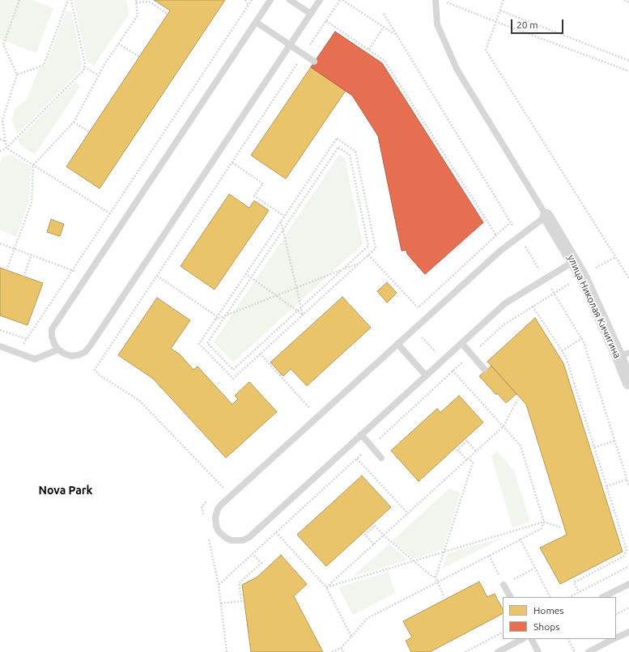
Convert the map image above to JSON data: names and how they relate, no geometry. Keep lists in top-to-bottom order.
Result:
{
  "streets": {
    "street": ["улица Николая Кичигина"]
  },
  "districts": ["Nova Park"],
  "legend": ["Homes", "Shops"],
  "scale_bar": "20 m"
}
